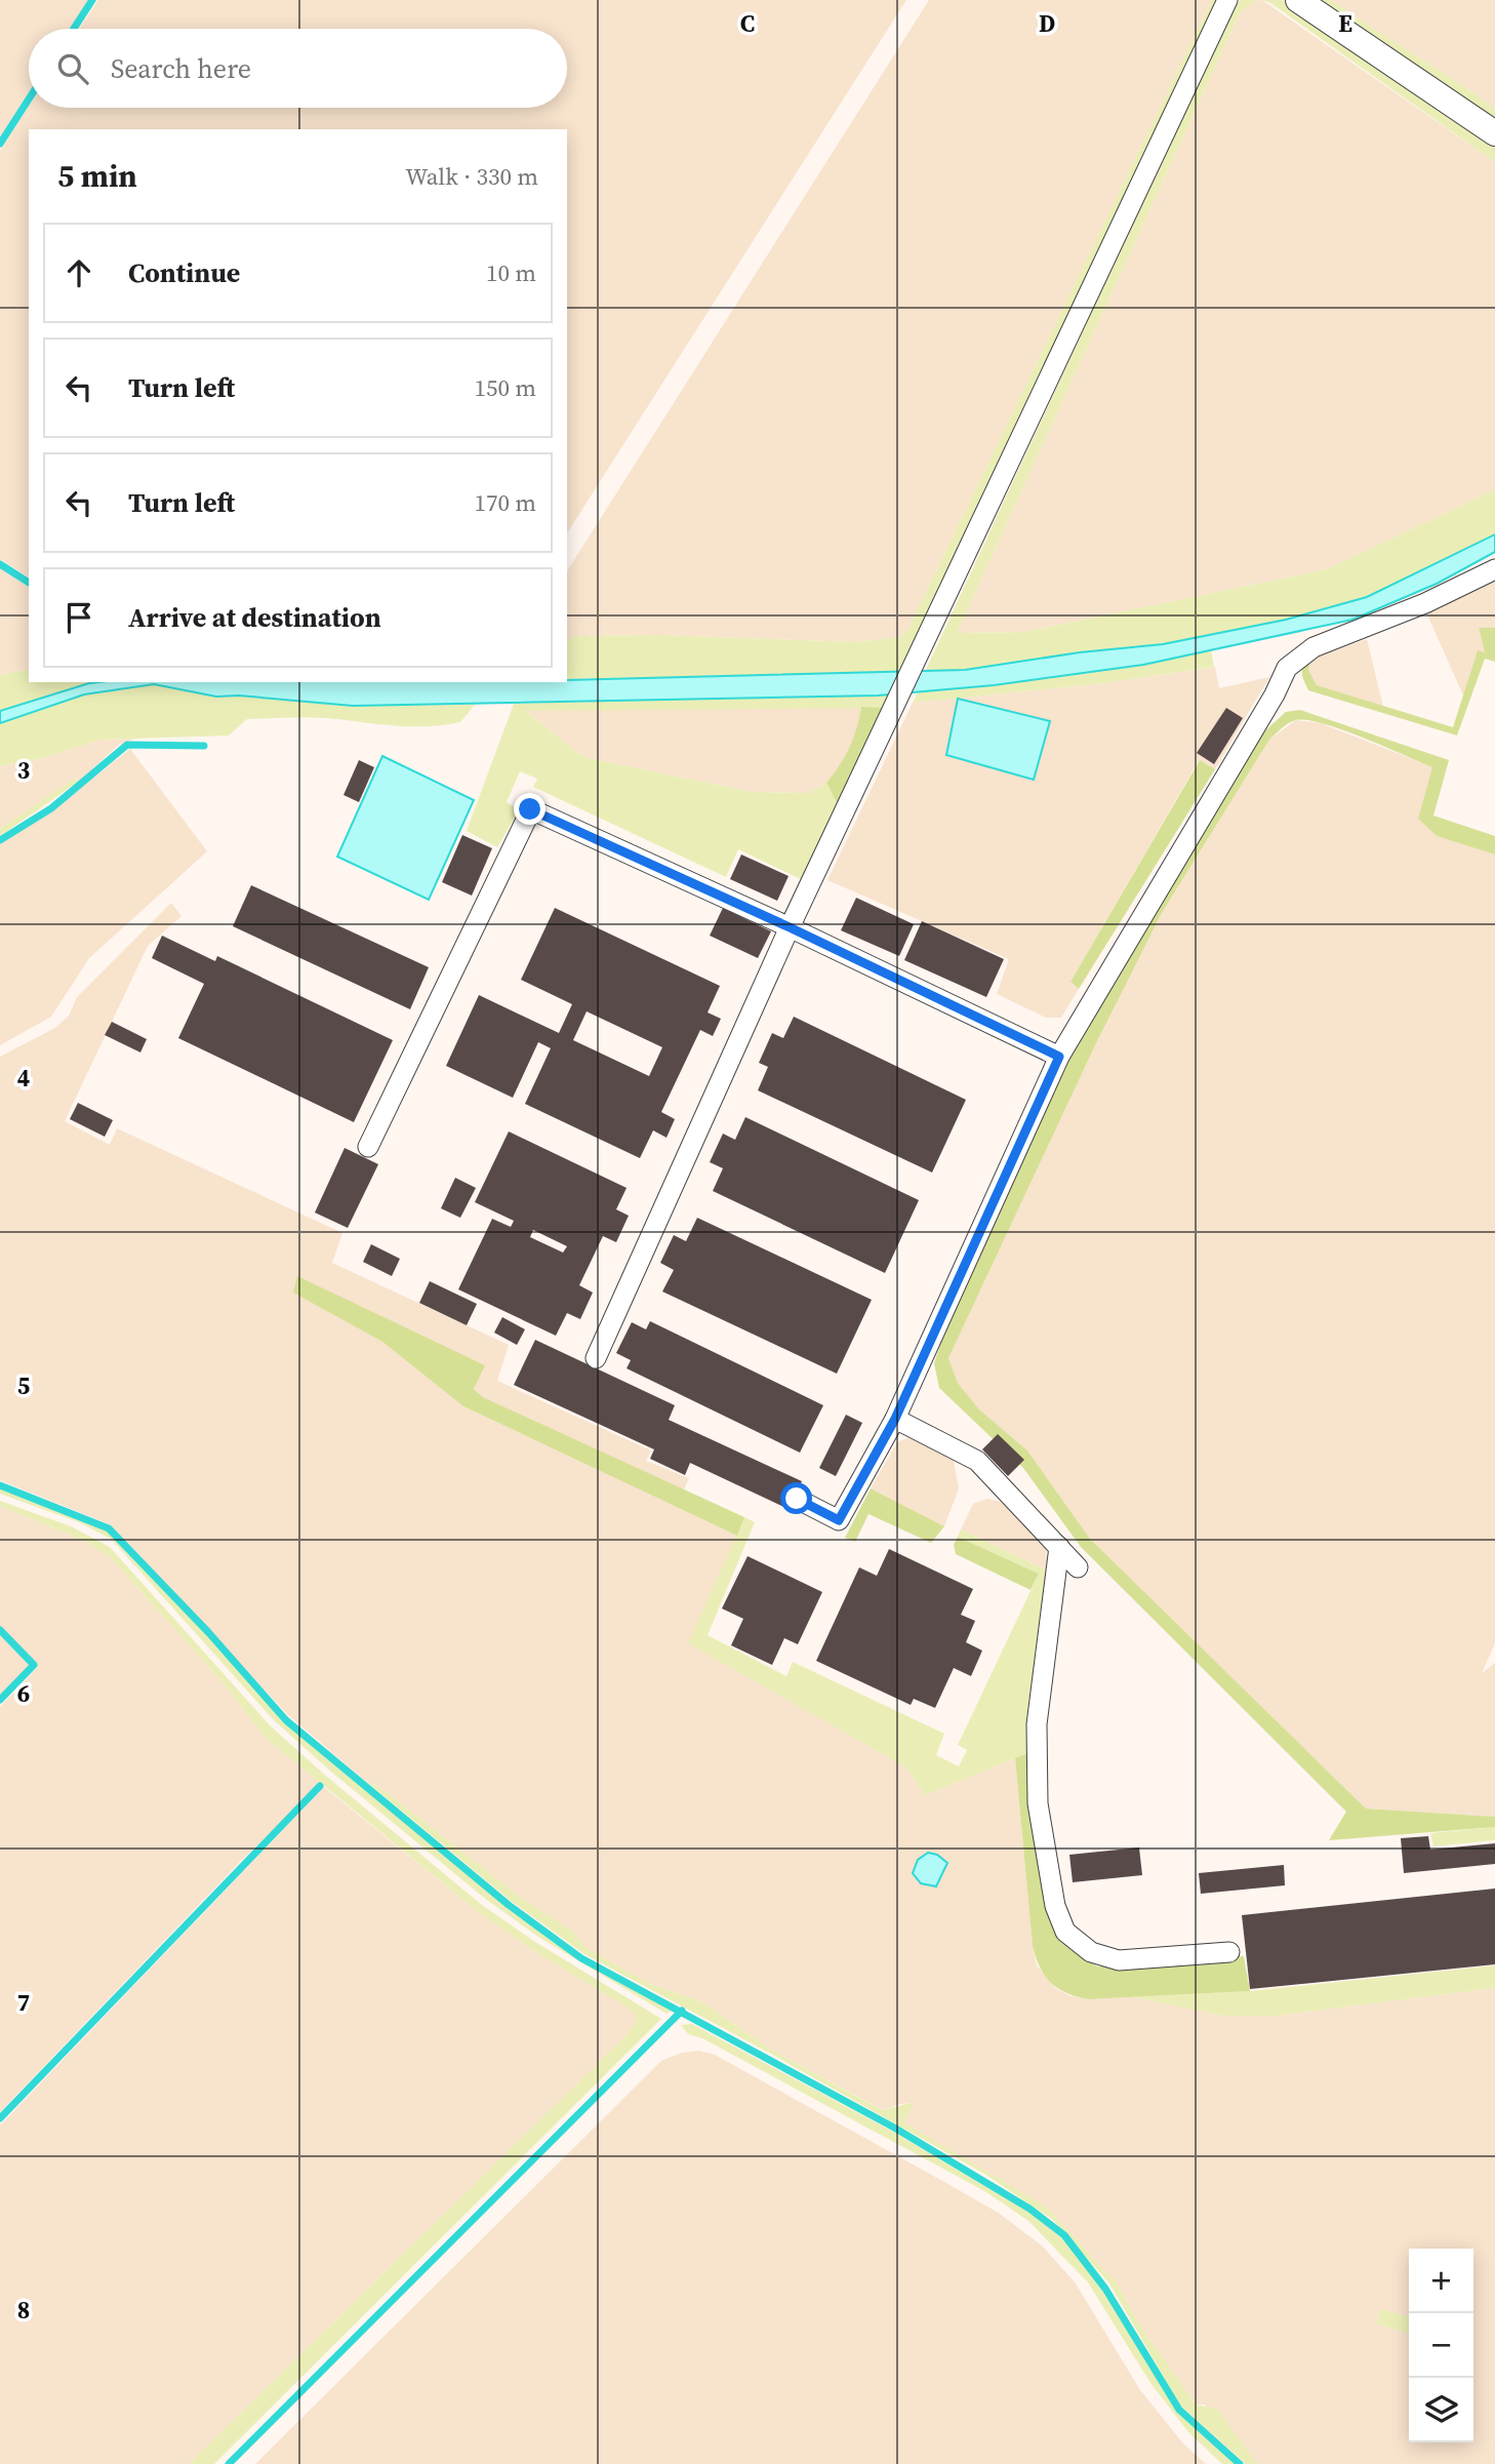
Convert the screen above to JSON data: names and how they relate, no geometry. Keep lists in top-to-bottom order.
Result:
{
  "page": {
    "search": "Search here",
    "heading": ["5 min", "Walk · 330 m"],
    "list": [
      ["Continue", "10 m"],
      ["Turn left", "150 m"],
      ["Turn left", "170 m"],
      "Arrive at destination"
    ],
    "map_buttons": ["+", "−"]
  },
  "grid": {
    "columns": ["C", "D", "E"],
    "rows": [
      "3",
      "4",
      "5",
      "6",
      "7",
      "8"
    ]
  }
}
